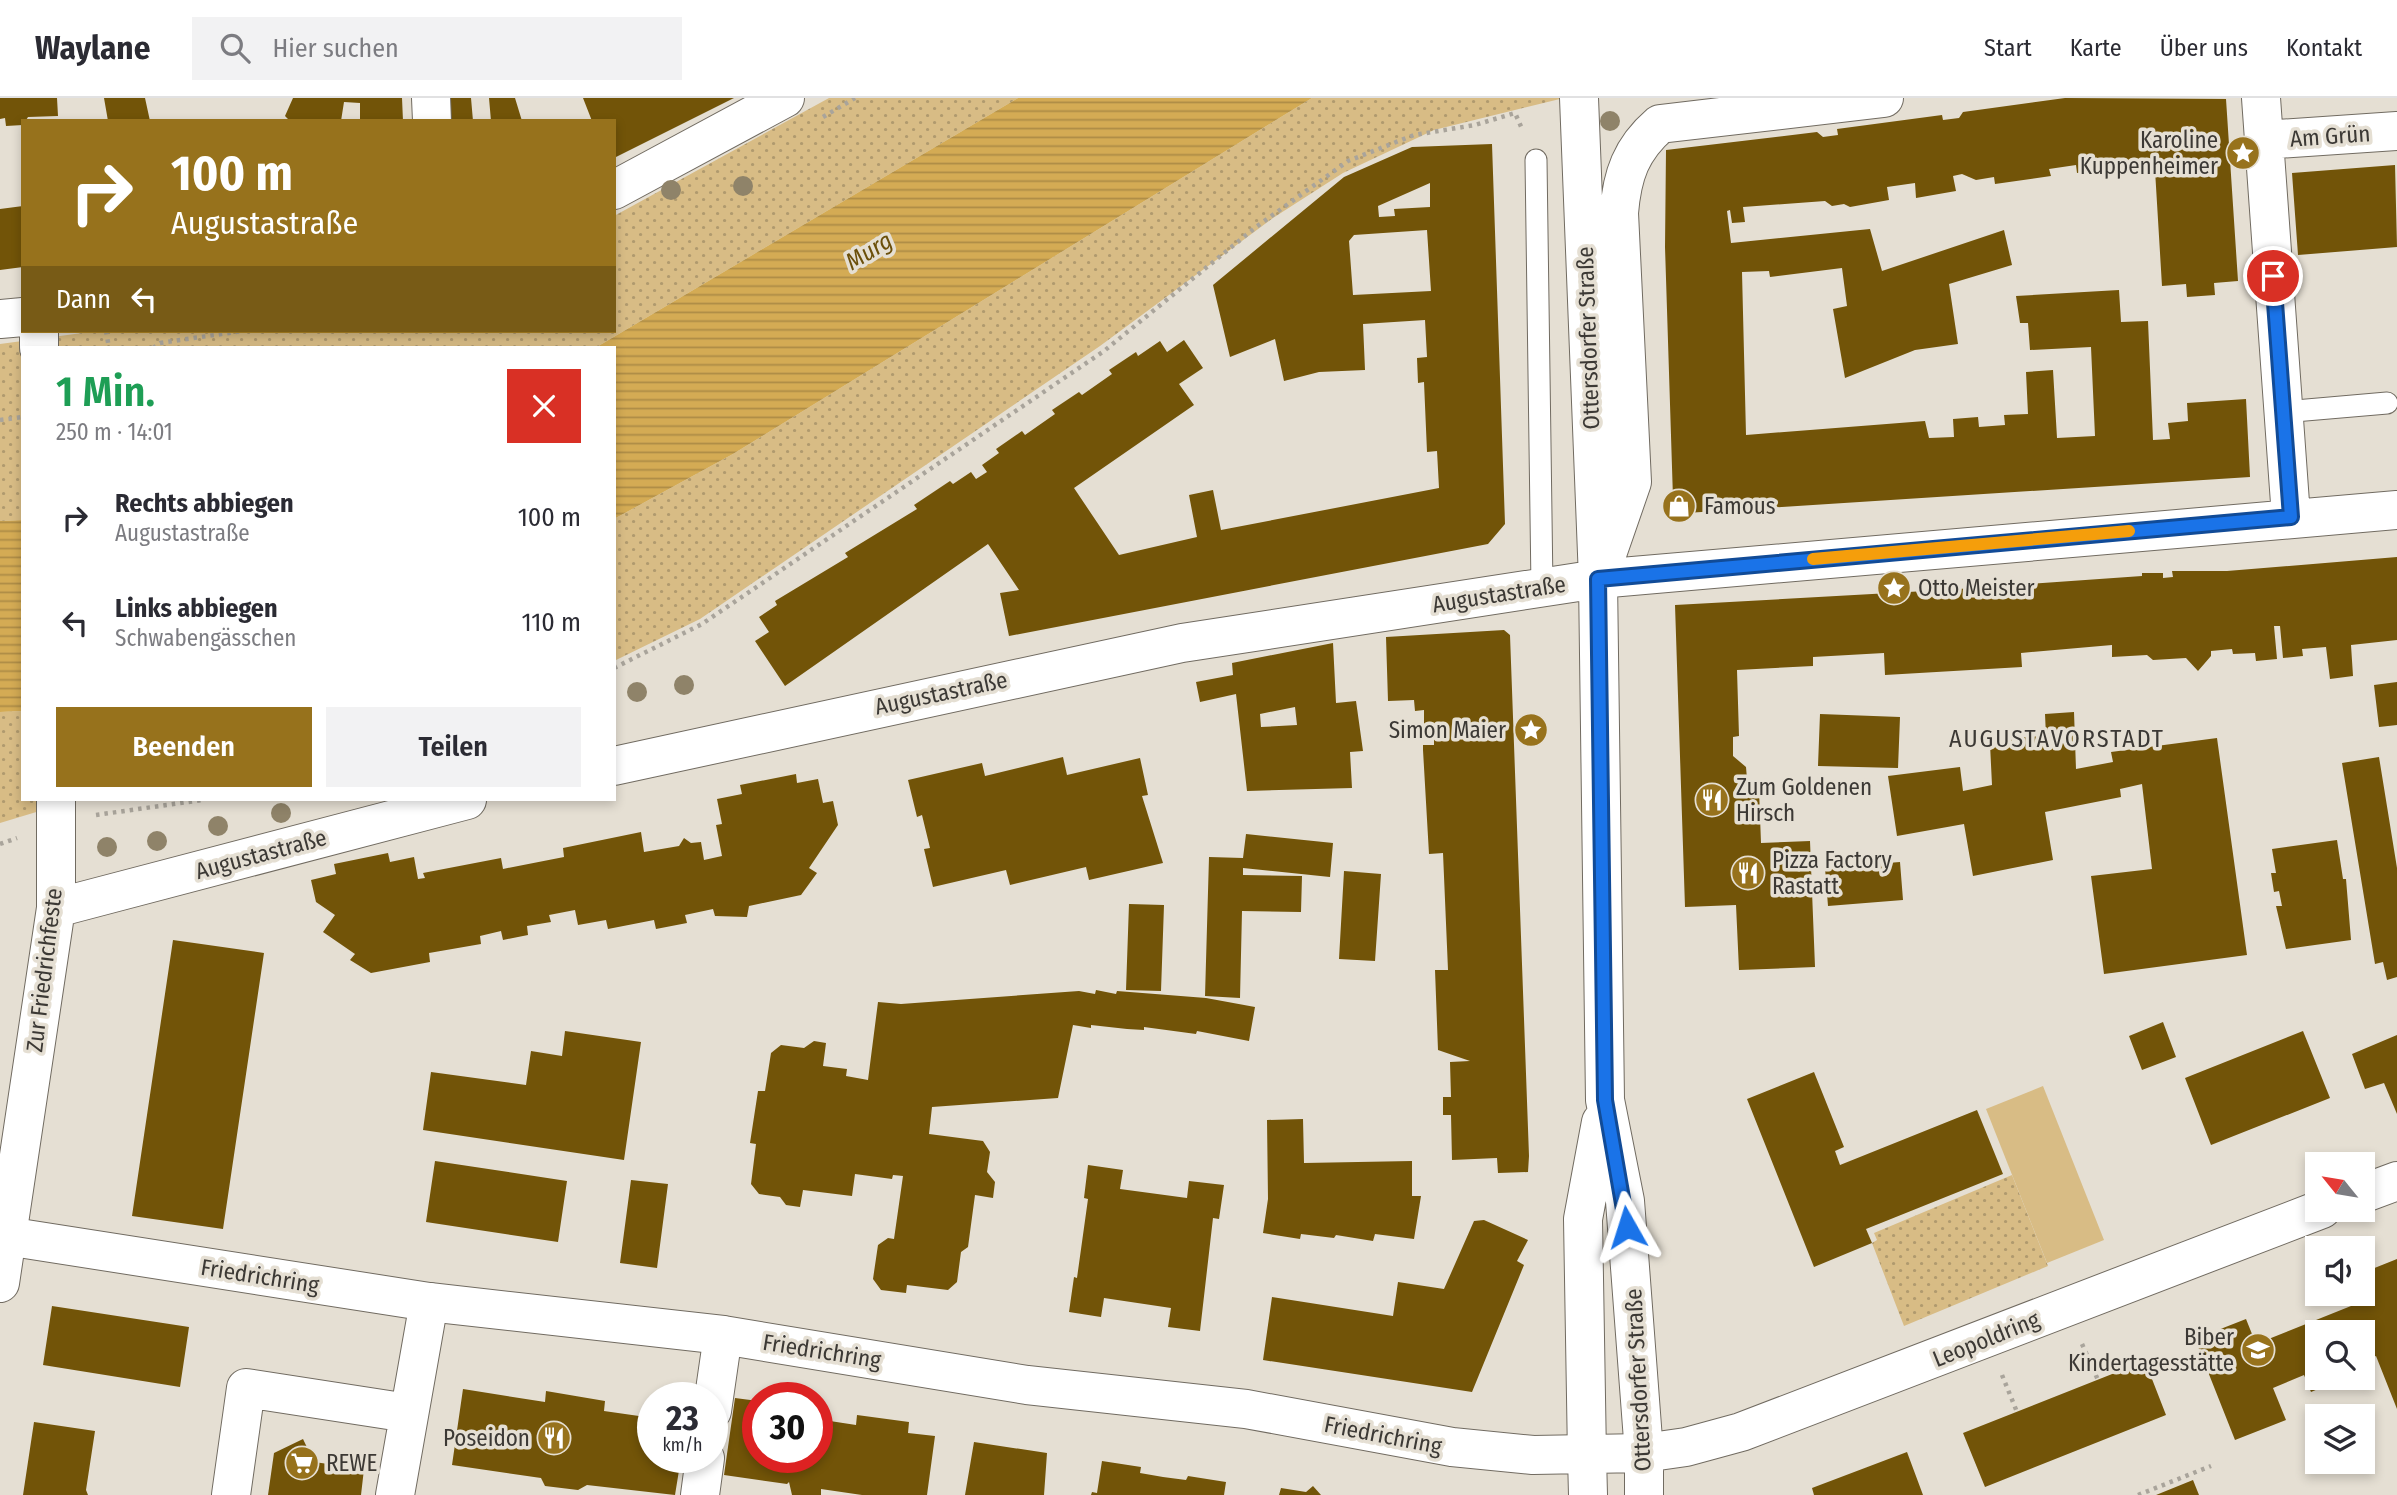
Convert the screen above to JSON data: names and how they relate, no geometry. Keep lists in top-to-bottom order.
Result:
{
  "streets": {
    "street": [
      "Am Grün",
      "Ottersdorfer Straße",
      "Augustastraße",
      "Zur Friedrichfeste",
      "Friedrichring",
      "Leopoldring"
    ]
  },
  "crossings": [
    ["Ottersdorfer Straße", "Augustastraße"],
    ["Ottersdorfer Straße", "Friedrichring"],
    ["Ottersdorfer Straße", "Leopoldring"],
    ["Augustastraße", "Zur Friedrichfeste"],
    ["Zur Friedrichfeste", "Friedrichring"],
    ["Friedrichring", "Leopoldring"]
  ],
  "districts": ["AUGUSTAVORSTADT"],
  "water": ["Murg"],
  "places": {
    "place": ["Karoline Kuppenheimer", "Otto Meister", "Simon Maier"],
    "shop": ["Famous"],
    "restaurant": ["Zum Goldenen Hirsch", "Pizza Factory Rastatt", "Poseidon"],
    "school or university": ["Biber Kindertagesstätte"],
    "supermarket": ["REWE"]
  },
  "north": "top left",
  "page": {
    "header": "Waylane",
    "search": "Hier suchen",
    "nav": [
      "Start",
      "Karte",
      "Über uns",
      "Kontakt"
    ],
    "turn": ["100 m", "Augustastraße"],
    "then": "Dann",
    "heading": ["1 Min.", "250 m · 14:01"],
    "list": [
      {
        "name": "Rechts abbiegen",
        "note": "Augustastraße",
        "value": "100 m"
      },
      {
        "name": "Links abbiegen",
        "note": "Schwabengässchen",
        "value": "110 m"
      }
    ],
    "buttons": ["Beenden", "Teilen"],
    "speed": "23 km/h",
    "limit": "30"
  }
}
